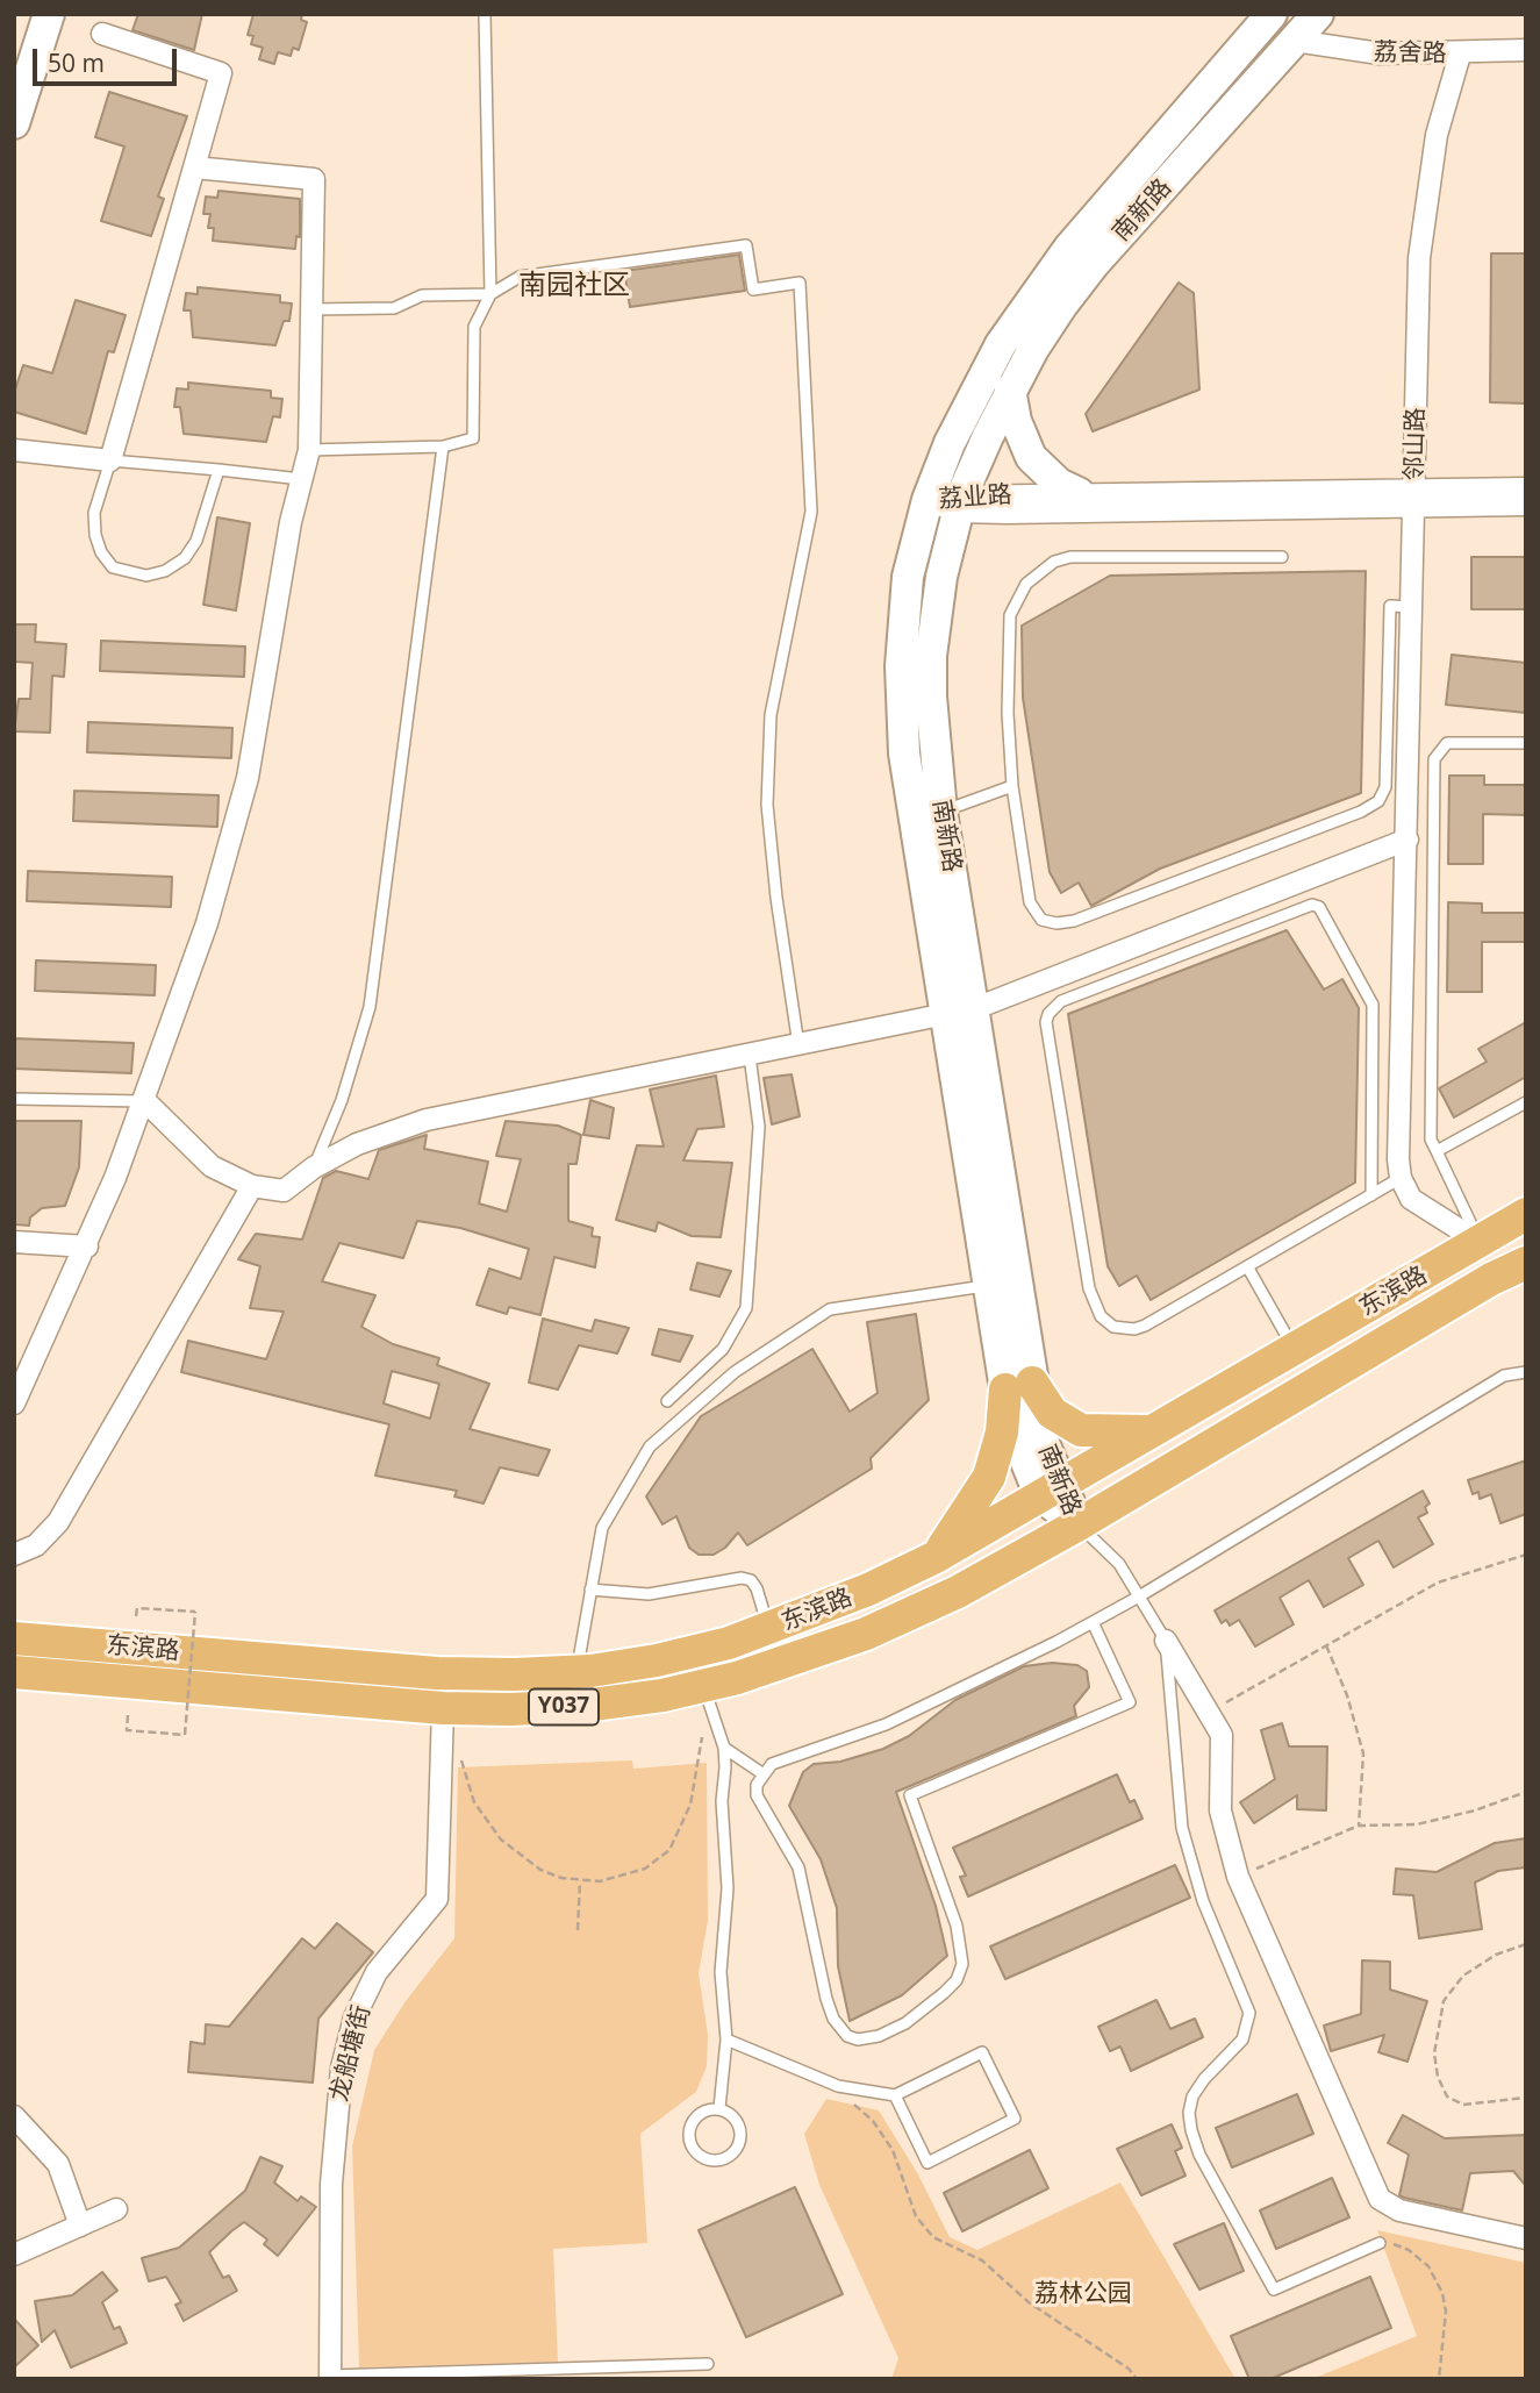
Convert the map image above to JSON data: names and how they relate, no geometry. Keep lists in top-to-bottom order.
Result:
{
  "streets": {
    "main road": ["南新路", "东滨路", "Y037"],
    "street": [
      "荔舍路",
      "邻山路",
      "荔业路",
      "龙船塘街"
    ]
  },
  "crossings": [
    ["荔舍路", "南新路"],
    ["荔舍路", "邻山路"],
    ["南新路", "荔业路"],
    ["南新路", "东滨路"],
    ["邻山路", "荔业路"],
    ["东滨路", "龙船塘街"]
  ],
  "districts": ["南园社区"],
  "parks": ["荔林公园"],
  "scale_bar": "50 m"
}
